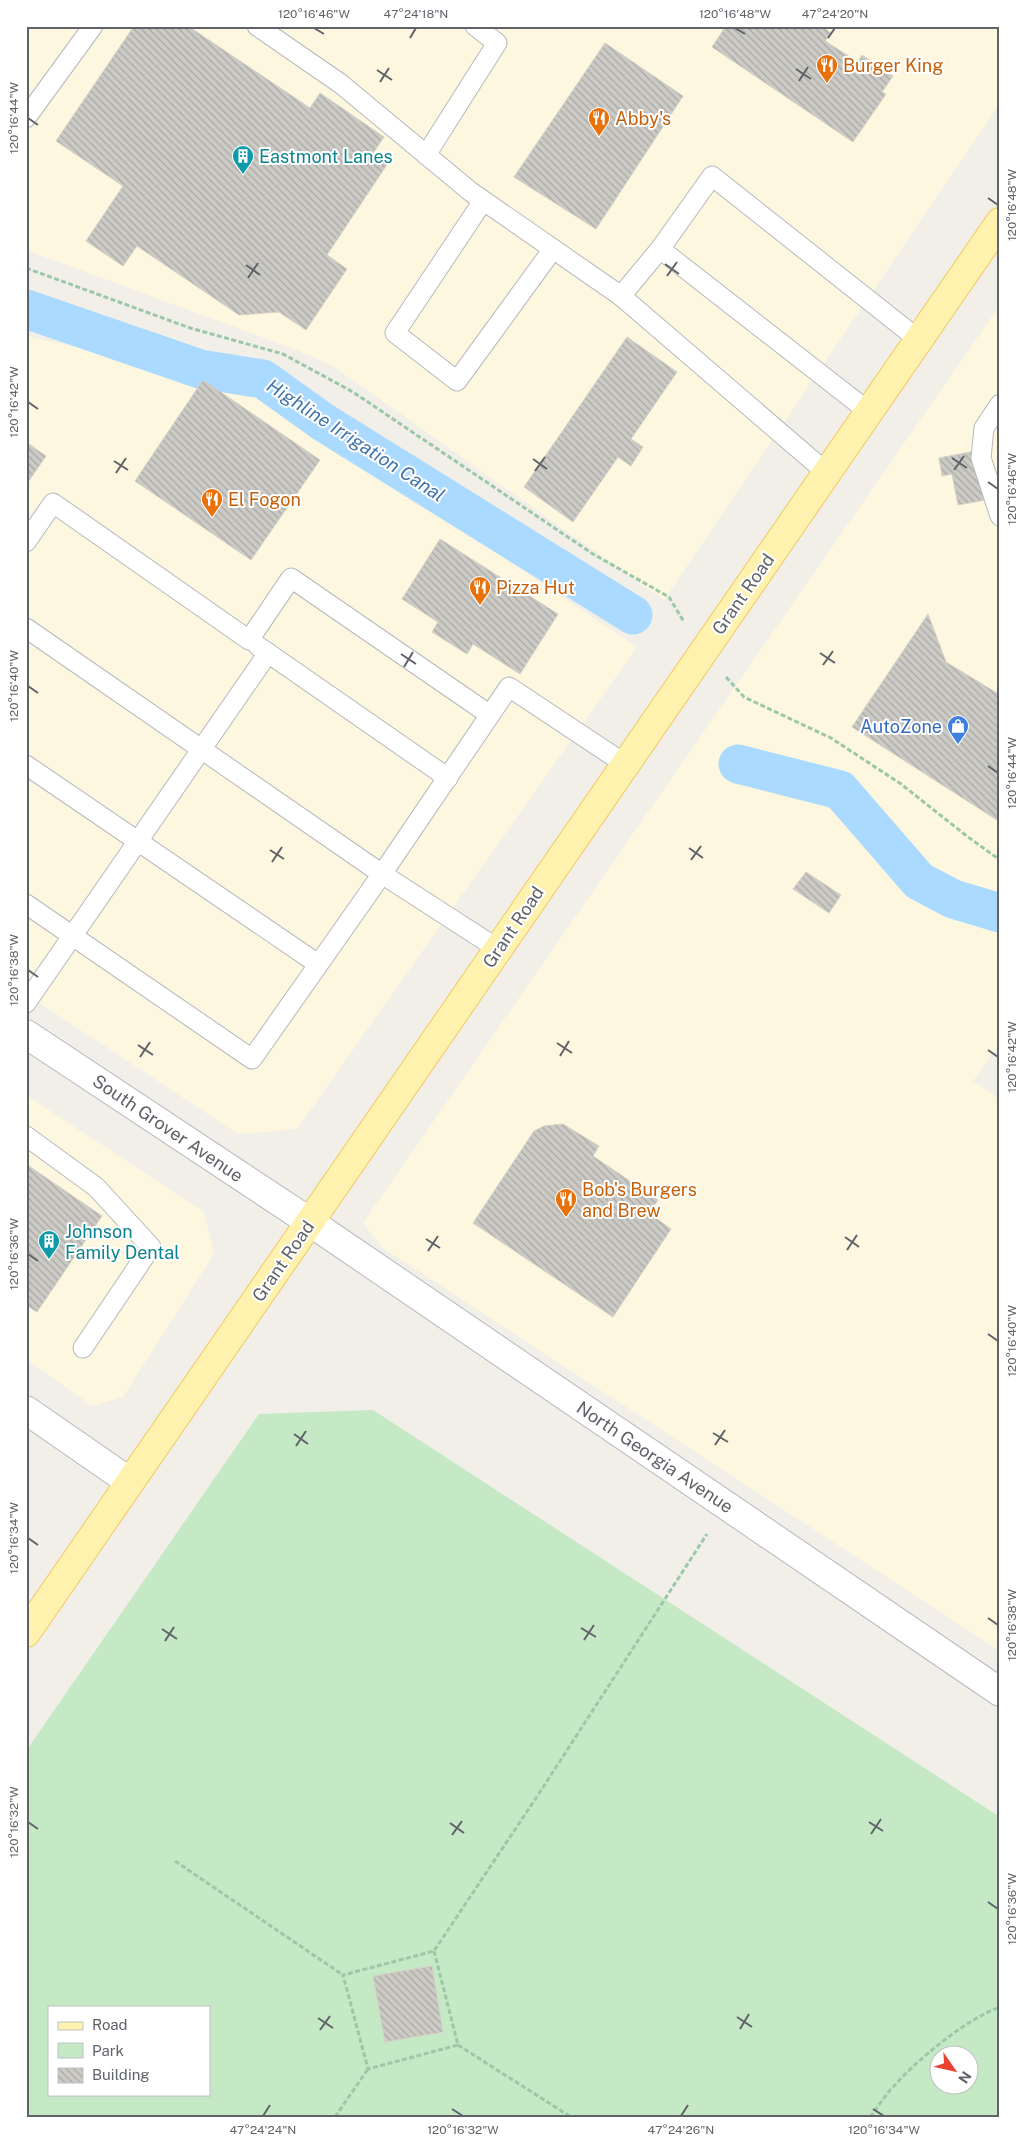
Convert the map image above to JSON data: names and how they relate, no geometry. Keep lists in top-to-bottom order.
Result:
{
  "streets": {
    "main road": ["Grant Road"],
    "street": ["South Grover Avenue", "North Georgia Avenue"]
  },
  "crossings": [
    ["Grant Road", "South Grover Avenue"],
    ["Grant Road", "North Georgia Avenue"],
    ["South Grover Avenue", "North Georgia Avenue"]
  ],
  "water": ["Highline Irrigation Canal"],
  "places": {
    "restaurant": [
      "Burger King",
      "Abby's",
      "El Fogon",
      "Pizza Hut",
      "Bob's Burgers and Brew"
    ],
    "building": ["Eastmont Lanes", "Johnson Family Dental"],
    "shop": ["AutoZone"]
  },
  "legend": ["Road", "Park", "Building"],
  "north": "bottom right",
  "coordinates": [
    "120°16'46\"W",
    "47°24'18\"N",
    "120°16'48\"W",
    "47°24'20\"N",
    "120°16'44\"W",
    "120°16'42\"W",
    "120°16'40\"W",
    "120°16'38\"W",
    "120°16'36\"W",
    "120°16'34\"W",
    "120°16'32\"W",
    "47°24'24\"N",
    "47°24'26\"N"
  ]
}
